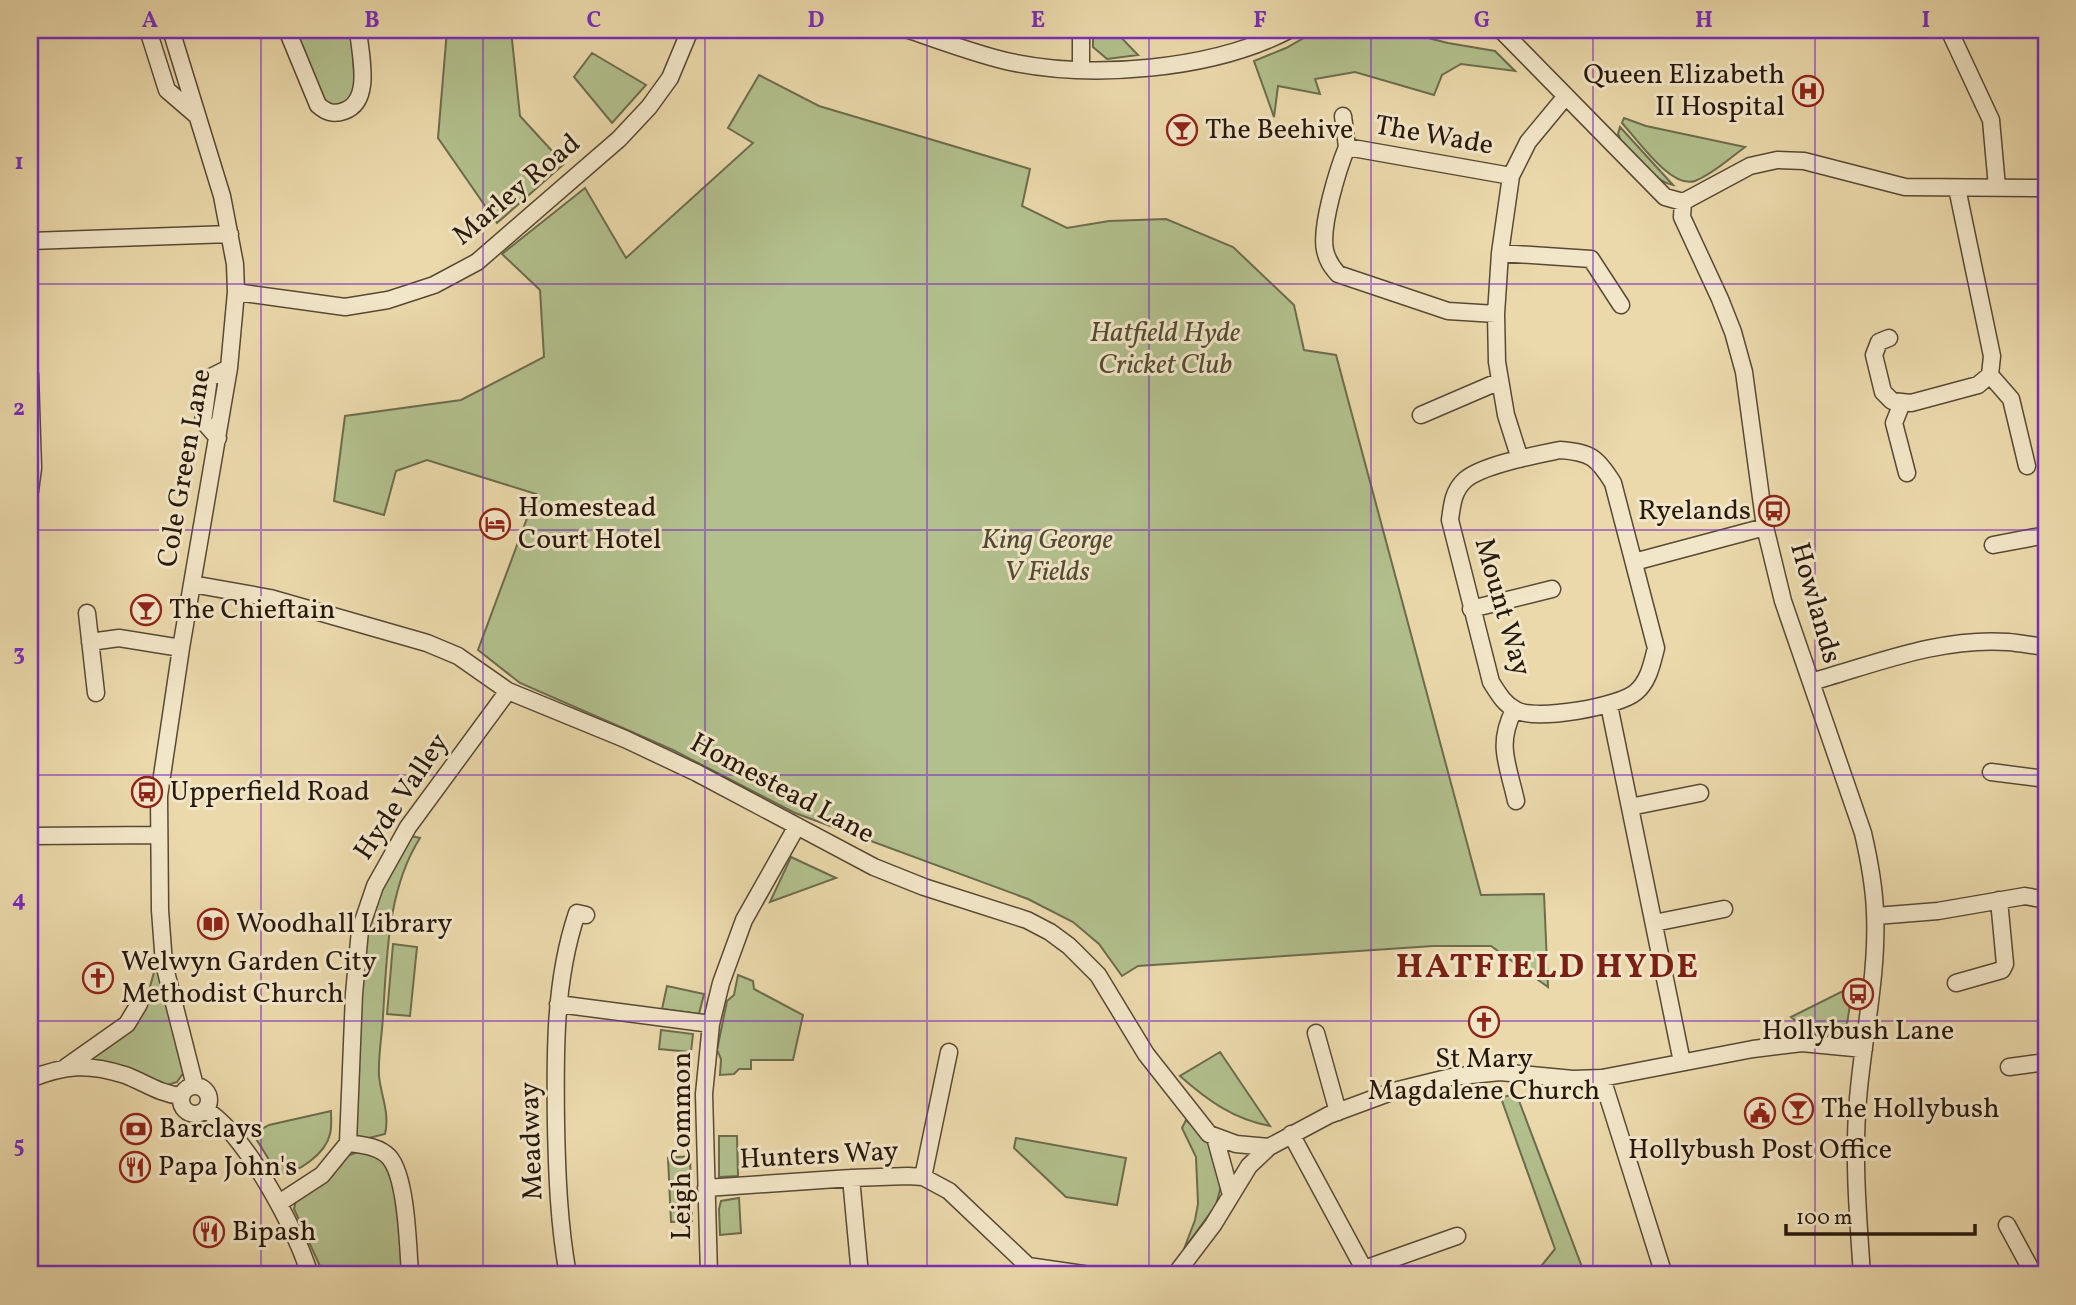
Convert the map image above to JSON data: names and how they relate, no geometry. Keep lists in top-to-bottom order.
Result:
{
  "streets": {
    "street": [
      "The Wade",
      "Marley Road",
      "Cole Green Lane",
      "Howlands",
      "Mount Way",
      "Homestead Lane",
      "Hyde Valley",
      "Meadway",
      "Leigh Common",
      "Hunters Way"
    ]
  },
  "crossings": [
    ["Marley Road", "Cole Green Lane"],
    ["Cole Green Lane", "Homestead Lane"],
    ["Homestead Lane", "Hyde Valley"],
    ["Homestead Lane", "Leigh Common"],
    ["Leigh Common", "Hunters Way"]
  ],
  "districts": ["HATFIELD HYDE"],
  "parks": ["Hatfield Hyde Cricket Club", "King George V Fields"],
  "places": {
    "hospital": ["Queen Elizabeth II Hospital"],
    "bar": ["The Beehive", "The Chieftain", "The Hollybush"],
    "bus stop": ["Ryelands", "Upperfield Road", "Hollybush Lane"],
    "hotel": ["Homestead Court Hotel"],
    "library": ["Woodhall Library"],
    "church": ["Welwyn Garden City Methodist Church", "St Mary Magdalene Church"],
    "public building": ["Hollybush Post Office"],
    "bank": ["Barclays"],
    "restaurant": ["Papa John's", "Bipash"]
  },
  "scale_bar": "100 m",
  "grid": {
    "columns": [
      "A",
      "B",
      "C",
      "D",
      "E",
      "F",
      "G",
      "H",
      "I"
    ],
    "rows": [
      "1",
      "2",
      "3",
      "4",
      "5"
    ]
  }
}
